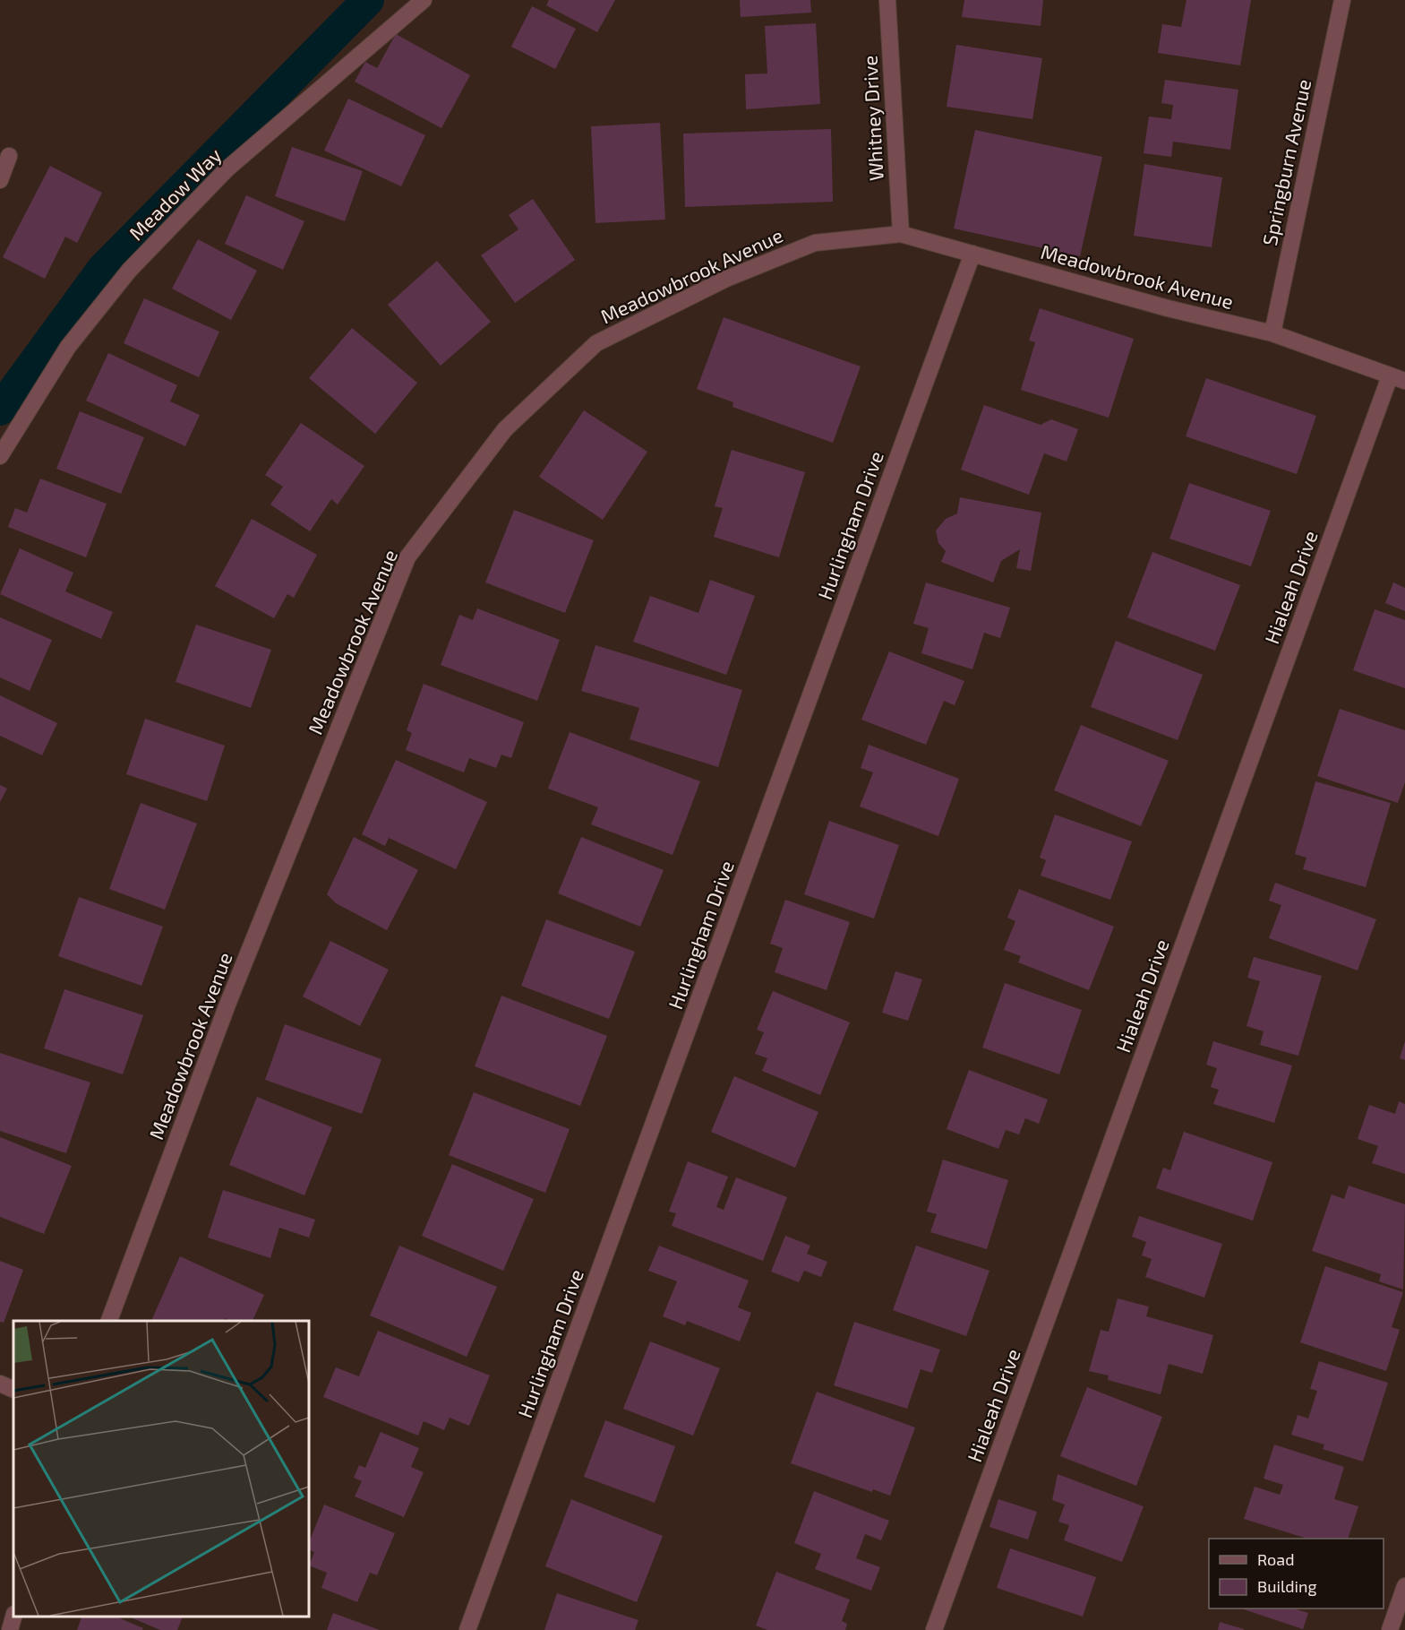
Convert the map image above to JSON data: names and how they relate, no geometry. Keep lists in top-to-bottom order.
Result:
{
  "streets": {
    "street": [
      "Whitney Drive",
      "Springburn Avenue",
      "Meadow Way",
      "Meadowbrook Avenue",
      "Hurlingham Drive",
      "Hialeah Drive"
    ]
  },
  "crossings": [
    ["Whitney Drive", "Meadowbrook Avenue"],
    ["Springburn Avenue", "Meadowbrook Avenue"],
    ["Meadowbrook Avenue", "Hurlingham Drive"],
    ["Meadowbrook Avenue", "Hialeah Drive"]
  ],
  "legend": ["Road", "Building"]
}
